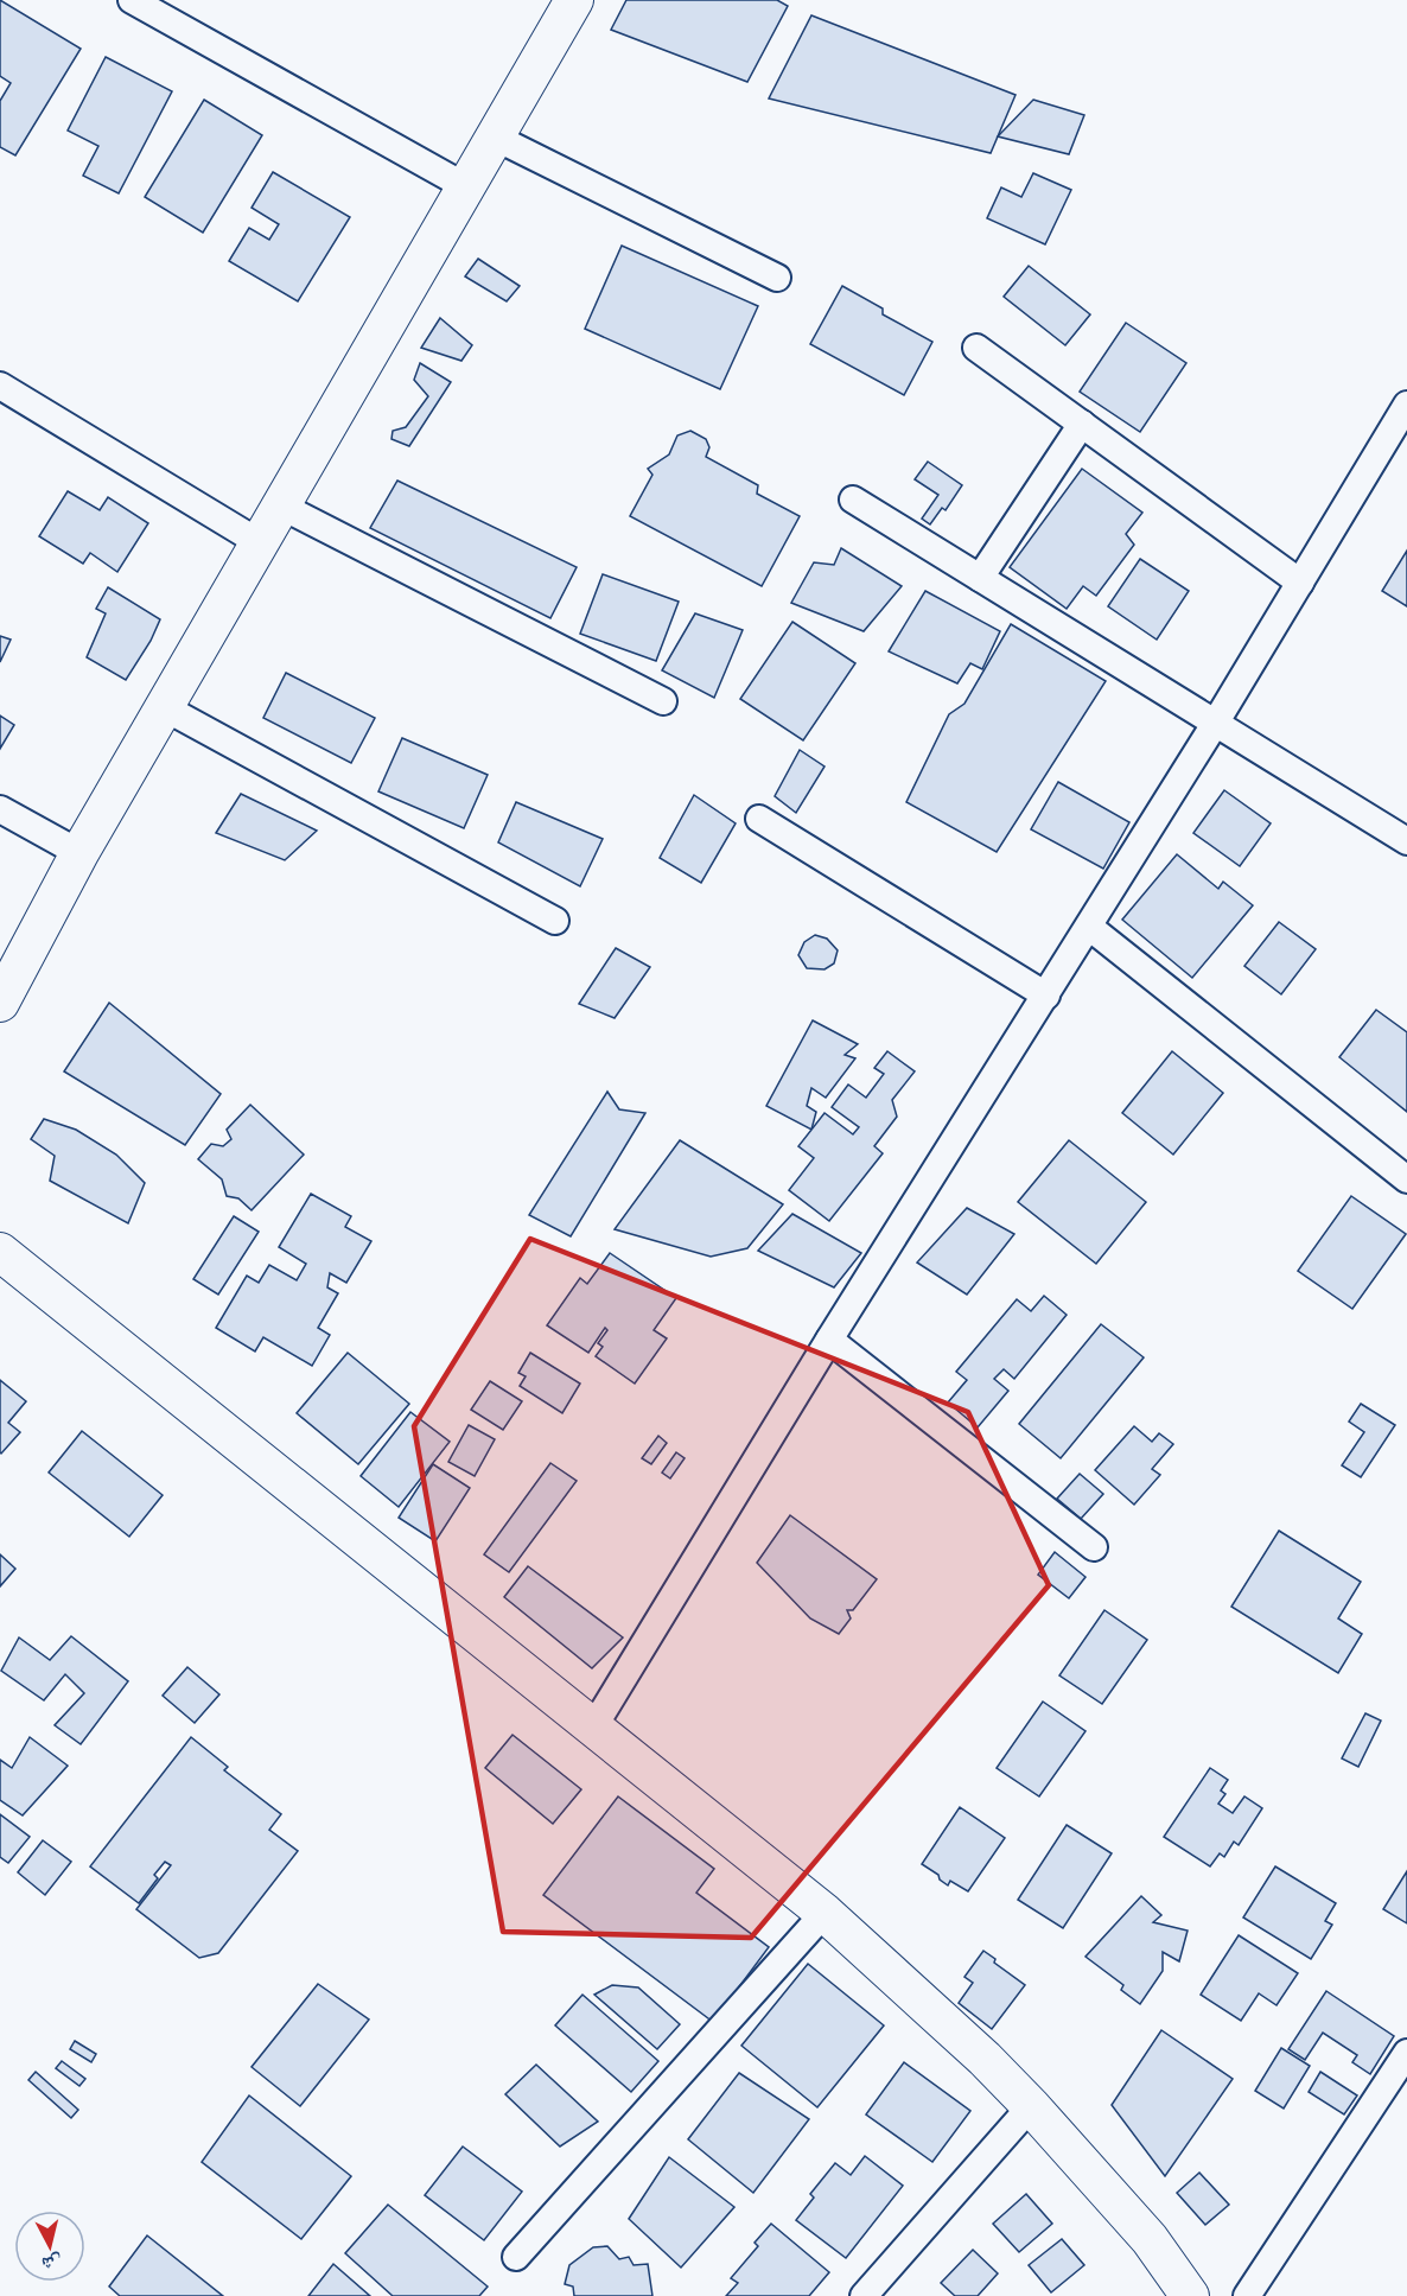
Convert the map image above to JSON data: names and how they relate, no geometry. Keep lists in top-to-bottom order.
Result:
{
  "north": "bottom"
}
